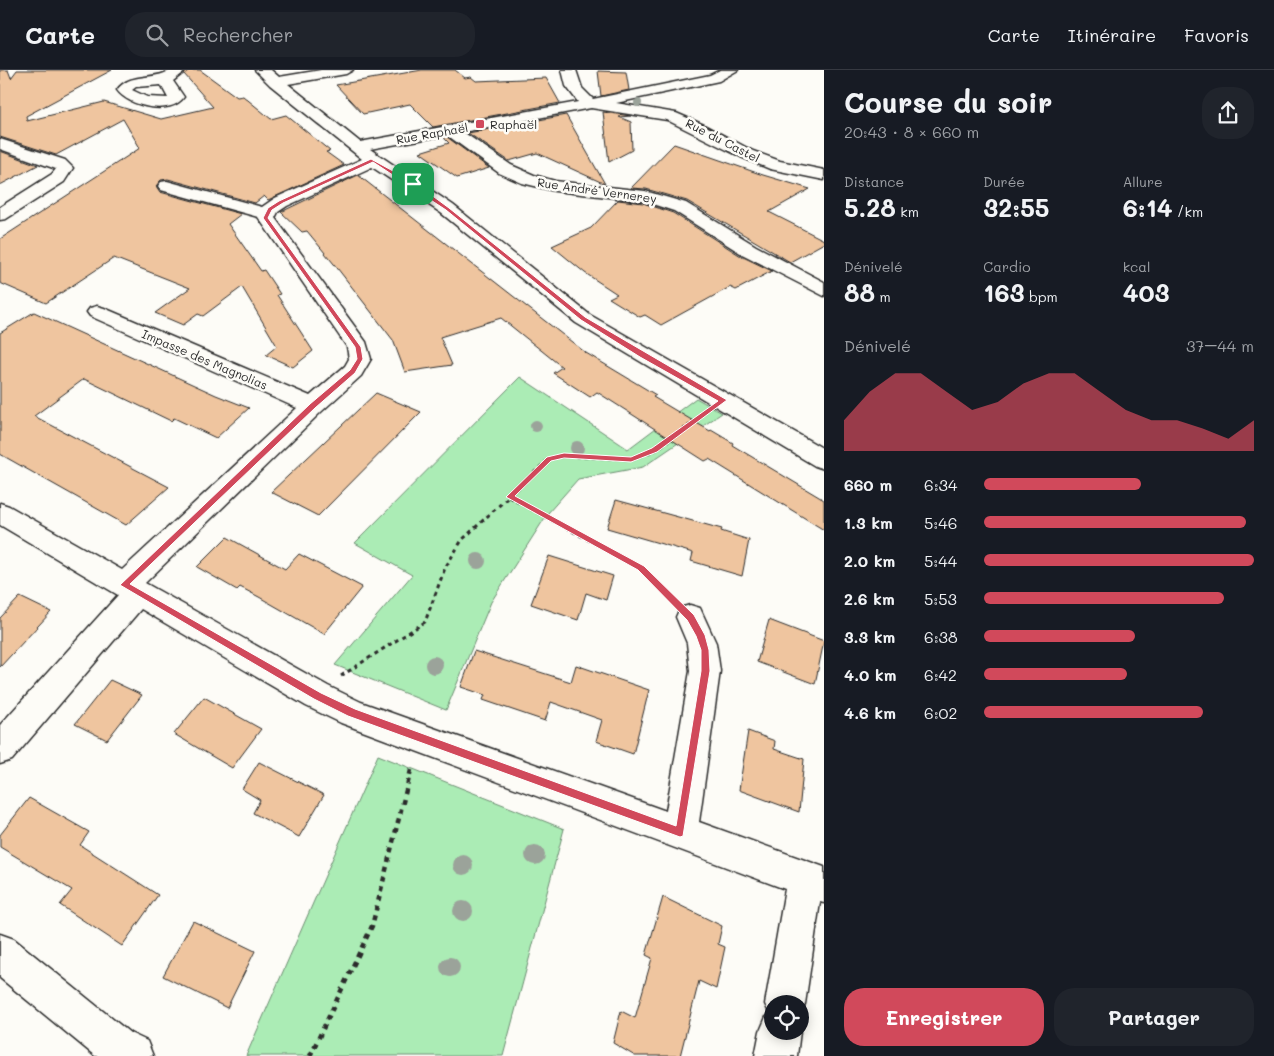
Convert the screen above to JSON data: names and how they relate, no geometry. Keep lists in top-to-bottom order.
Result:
{
  "streets": {
    "street": [
      "Rue Raphaël",
      "Rue du Castel",
      "Rue André Vernerey",
      "Impasse des Magnolias"
    ]
  },
  "crossings": [
    ["Rue Raphaël", "Rue du Castel"],
    ["Rue Raphaël", "Rue André Vernerey"]
  ],
  "places": {
    "transit": ["Raphaël"]
  },
  "page": {
    "header": "Carte",
    "search": "Rechercher",
    "nav": ["Carte", "Itinéraire", "Favoris"],
    "heading": ["Course du soir", "20:43 · 8 × 660 m"],
    "stats": [
      ["Distance", "5.28 km"],
      ["Durée", "32:55"],
      ["Allure", "6:14 /km"],
      ["Dénivelé", "88 m"],
      ["Cardio", "163 bpm"],
      ["kcal", "403"]
    ],
    "chart": ["Dénivelé", "37–44 m"],
    "list": [
      {
        "name": "660 m",
        "note": "6:34"
      },
      {
        "name": "1.3 km",
        "note": "5:46"
      },
      {
        "name": "2.0 km",
        "note": "5:44"
      },
      {
        "name": "2.6 km",
        "note": "5:53"
      },
      {
        "name": "3.3 km",
        "note": "6:38"
      },
      {
        "name": "4.0 km",
        "note": "6:42"
      },
      {
        "name": "4.6 km",
        "note": "6:02"
      }
    ],
    "buttons": ["Enregistrer", "Partager"]
  }
}
